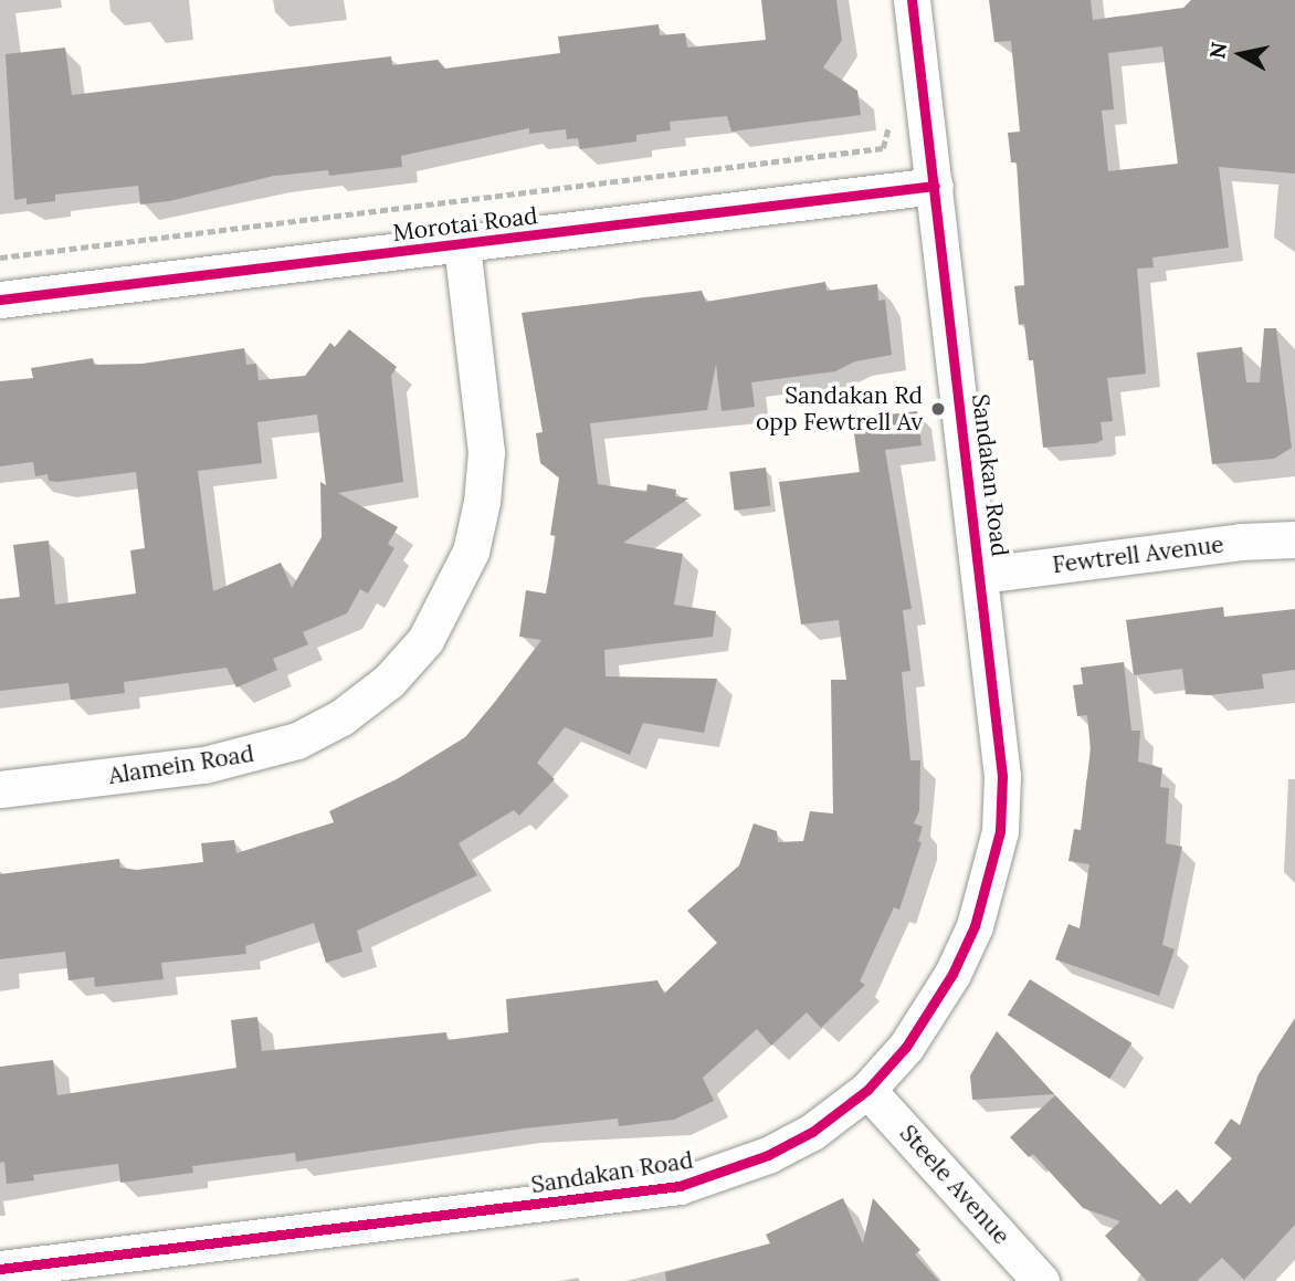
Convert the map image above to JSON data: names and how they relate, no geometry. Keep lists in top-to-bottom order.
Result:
{
  "streets": {
    "street": [
      "Morotai Road",
      "Sandakan Road",
      "Fewtrell Avenue",
      "Alamein Road",
      "Steele Avenue"
    ]
  },
  "crossings": [
    ["Morotai Road", "Sandakan Road"],
    ["Morotai Road", "Alamein Road"],
    ["Sandakan Road", "Fewtrell Avenue"],
    ["Sandakan Road", "Steele Avenue"]
  ],
  "places": ["Sandakan Rd opp Fewtrell Av"],
  "north": "left"
}
